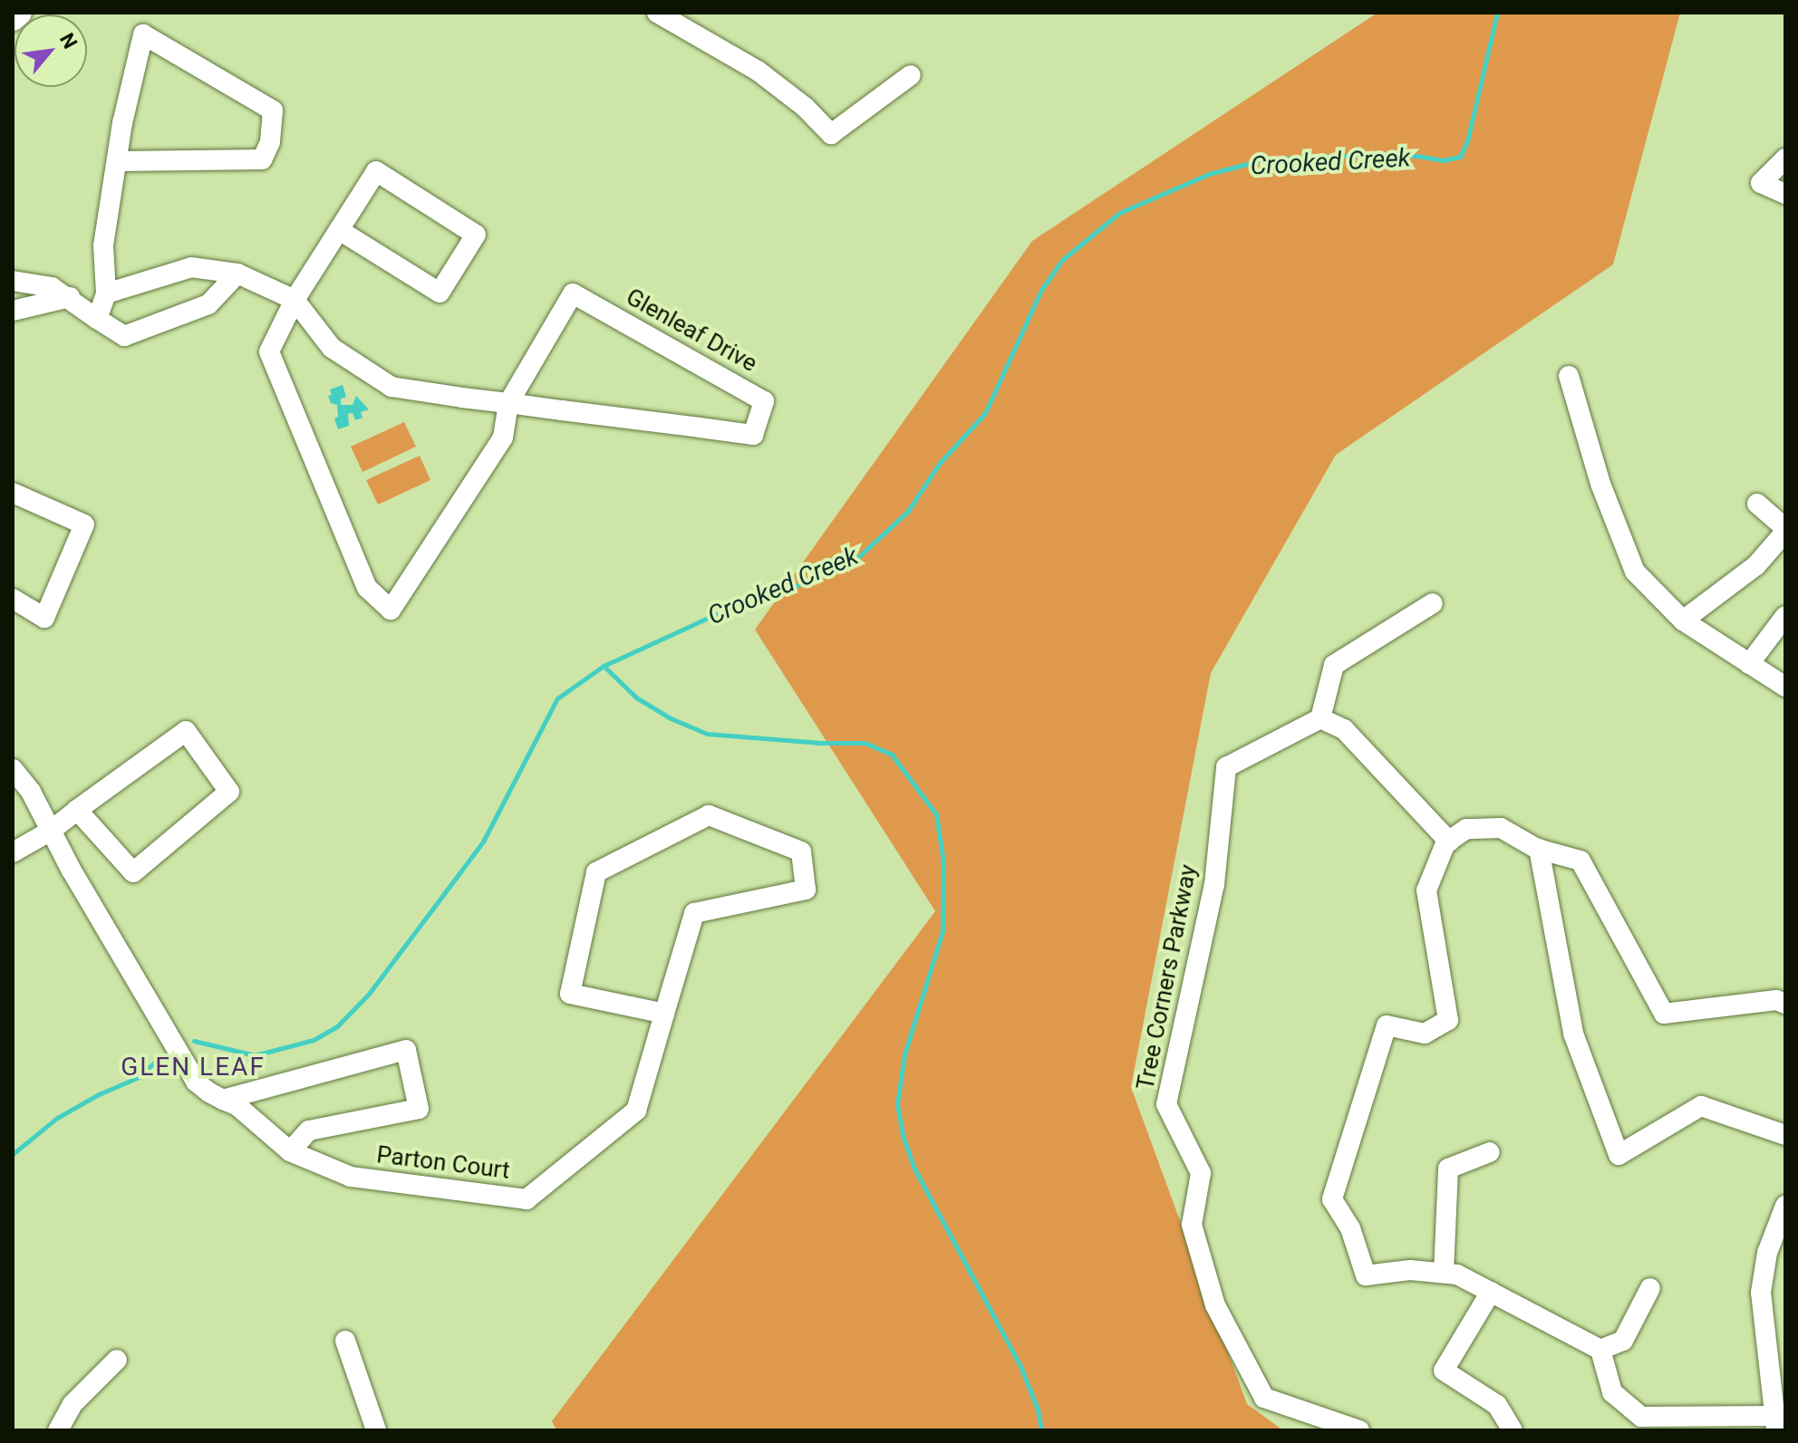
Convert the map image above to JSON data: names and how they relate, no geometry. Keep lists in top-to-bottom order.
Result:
{
  "streets": {
    "street": ["Glenleaf Drive", "Tree Corners Parkway", "Parton Court"]
  },
  "districts": ["GLEN LEAF"],
  "water": ["Crooked Creek"],
  "north": "top right"
}
